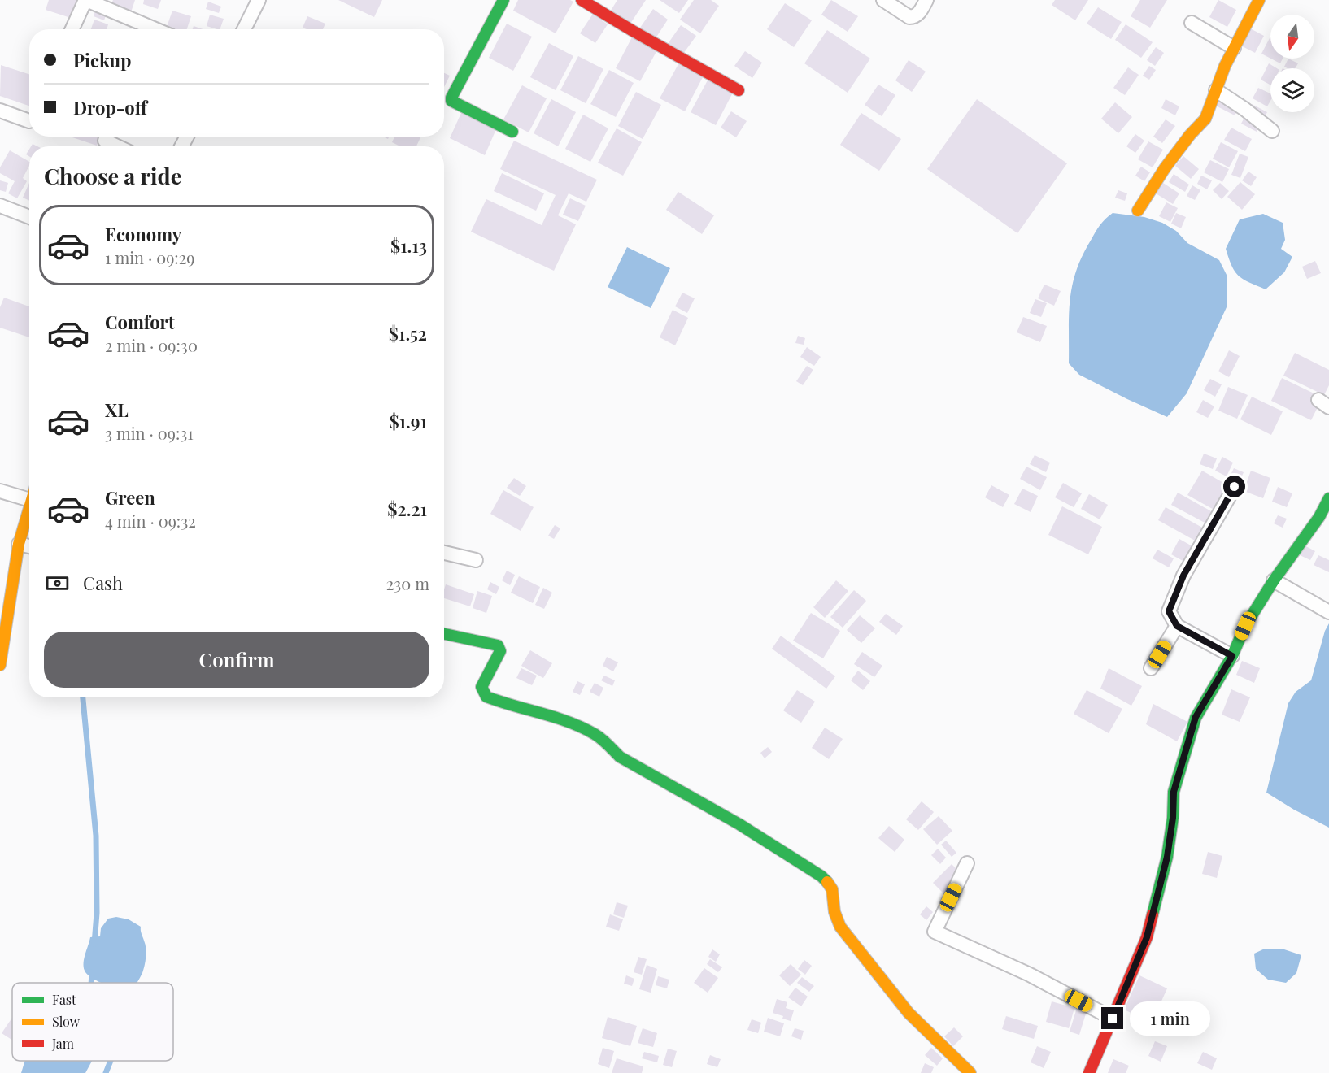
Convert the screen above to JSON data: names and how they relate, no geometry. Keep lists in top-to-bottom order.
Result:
{
  "legend": ["Fast", "Slow", "Jam"],
  "north": "bottom",
  "page": {
    "banner": ["Pickup", "Drop-off"],
    "heading": "Choose a ride",
    "list": [
      {
        "name": "Economy",
        "note": "1 min · 09:29",
        "value": "$1.13"
      },
      {
        "name": "Comfort",
        "note": "2 min · 09:30",
        "value": "$1.52"
      },
      {
        "name": "XL",
        "note": "3 min · 09:31",
        "value": "$1.91"
      },
      {
        "name": "Green",
        "note": "4 min · 09:32",
        "value": "$2.21"
      }
    ],
    "pay": ["Cash", "230 m"],
    "buttons": "Confirm",
    "bubble": "1 min"
  }
}
